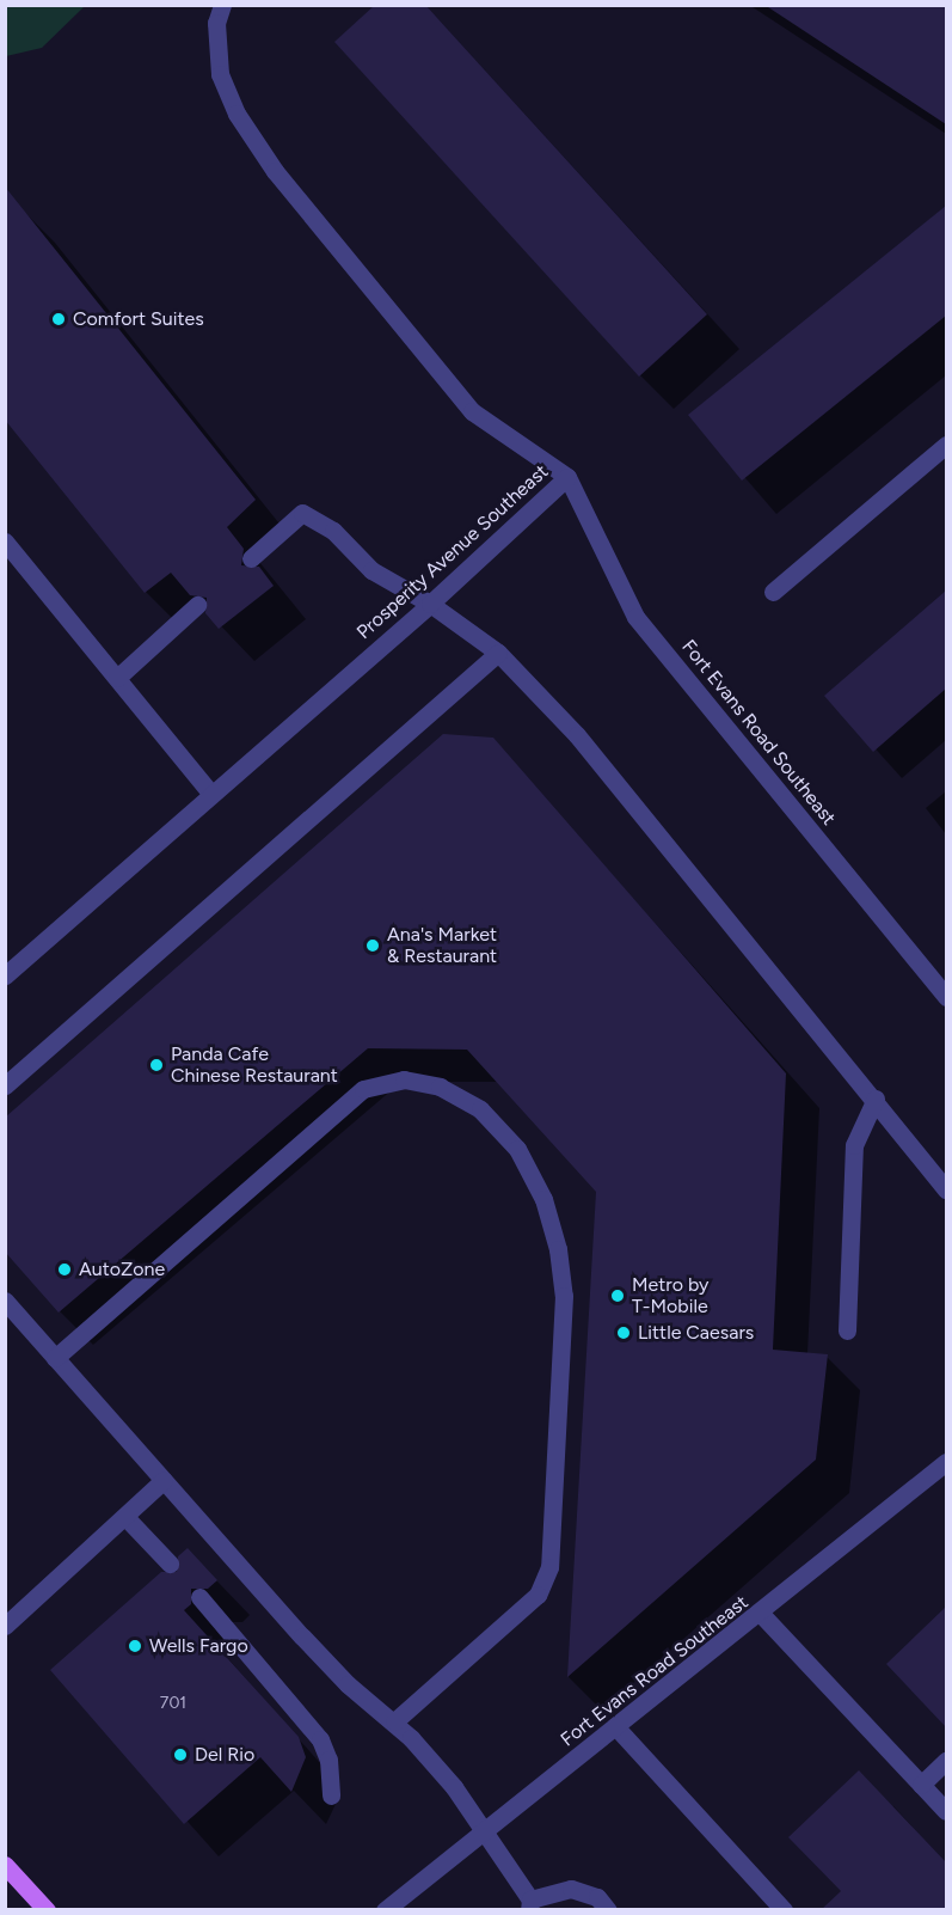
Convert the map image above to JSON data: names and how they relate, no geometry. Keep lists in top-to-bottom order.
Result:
{
  "streets": {
    "street": ["Prosperity Avenue Southeast", "Fort Evans Road Southeast"]
  },
  "crossings": [
    ["Prosperity Avenue Southeast", "Fort Evans Road Southeast"]
  ],
  "places": [
    "Comfort Suites",
    "Ana's Market & Restaurant",
    "Panda Cafe Chinese Restaurant",
    "AutoZone",
    "Metro by T-Mobile",
    "Little Caesars",
    "Wells Fargo",
    "Del Rio"
  ],
  "house_numbers": ["701"]
}
